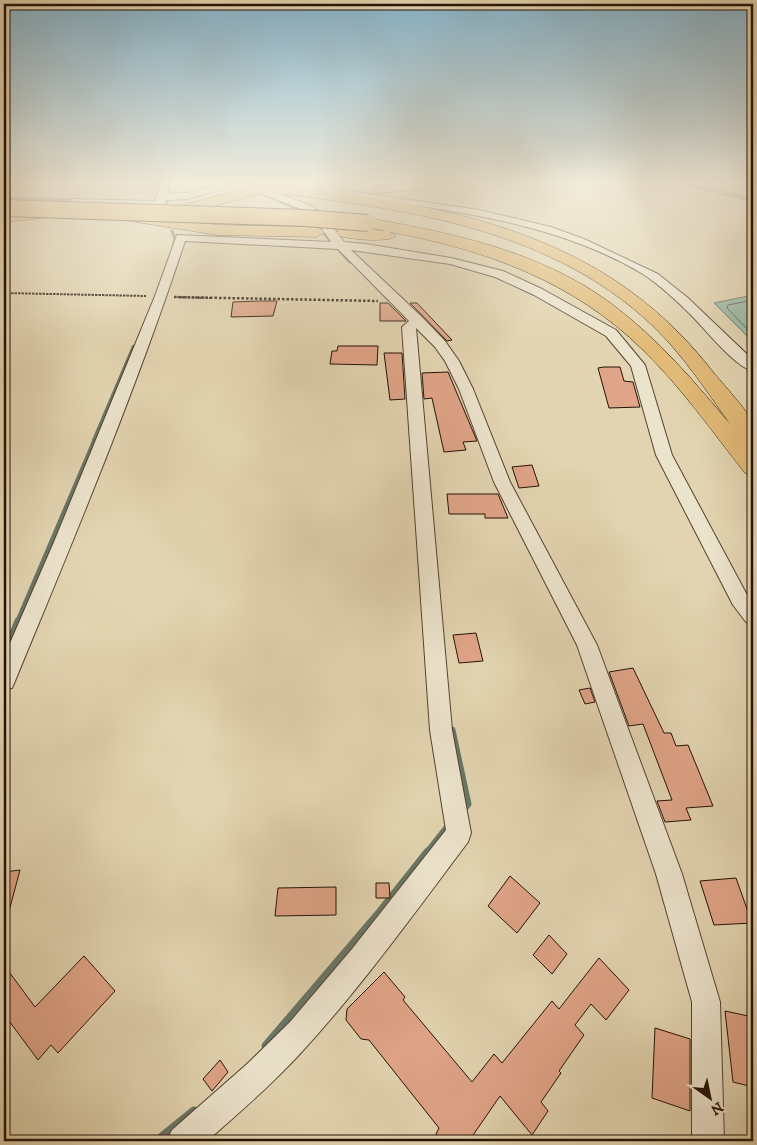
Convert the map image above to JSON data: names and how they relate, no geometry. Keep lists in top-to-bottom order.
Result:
{
  "north": "bottom right"
}
